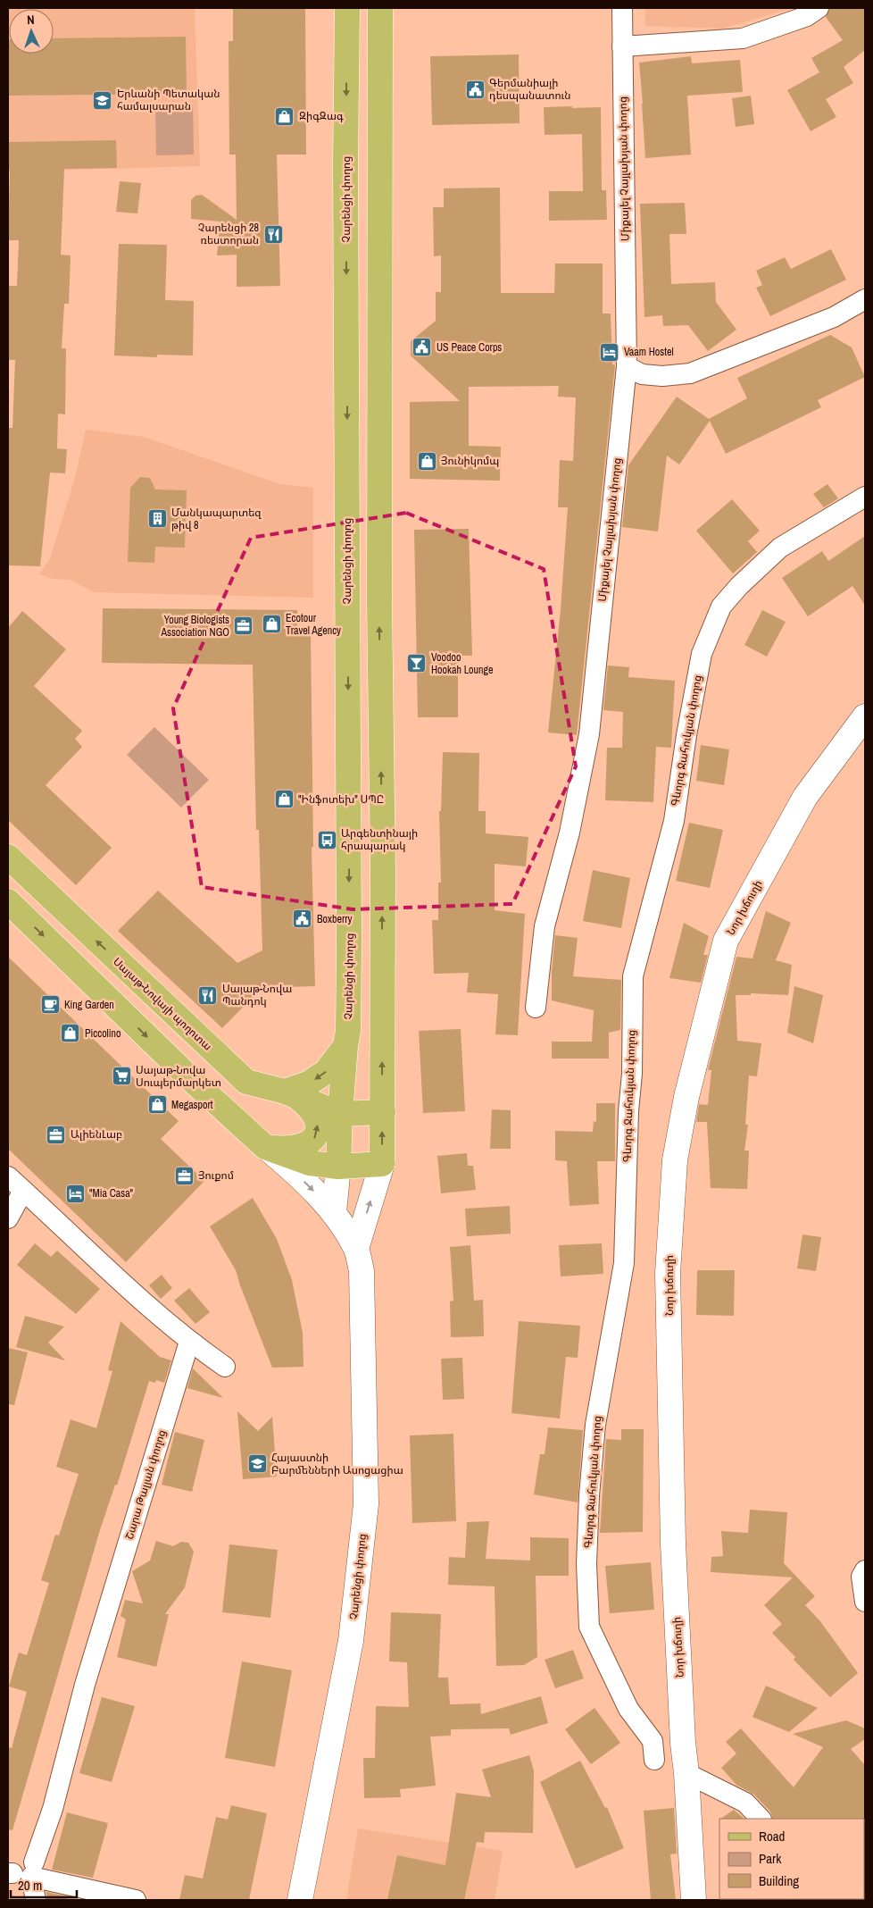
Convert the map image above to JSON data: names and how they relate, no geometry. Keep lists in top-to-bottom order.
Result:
{
  "streets": {
    "main road": ["Չարենցի փողոց", "Նոր խճուղի", "Սայաթ-Նովայի պողոտա"],
    "street": ["Միքայել Չայլախյան փողոց", "Գևորգ Ջահուկյան փողոց", "Շարա Թալյան փողոց"]
  },
  "crossings": [
    ["Չարենցի փողոց", "Սայաթ-Նովայի պողոտա"]
  ],
  "places": {
    "public building": ["Գերմանիայի դեսպանատուն", "US Peace Corps", "Boxberry"],
    "school or university": ["Երևանի Պետական համալսարան", "Հայաստնի Բարմենների Ասոցացիա"],
    "shop": [
      "ԶիգԶագ",
      "Յունիկոմպ",
      "Ecotour Travel Agency",
      "\"Ինֆոտեխ\" ՍՊԸ",
      "Piccolino",
      "Megasport"
    ],
    "restaurant": ["Չարենցի 28 ռեստորան", "Սայաթ-Նովա Պանդոկ"],
    "hotel": ["Vaam Hostel", "\"Mia Casa\""],
    "building": ["Մանկապարտեզ թիվ 8"],
    "office": ["Young Biologists Association NGO", "ԱլիենԼաբ", "Յուքոմ"],
    "bar": ["Voodoo Hookah Lounge"],
    "bus stop": ["Արգենտինայի հրապարակ"],
    "cafe": ["King Garden"],
    "supermarket": ["Սայաթ-Նովա Սուպերմարկետ"]
  },
  "legend": ["Road", "Park", "Building"],
  "scale_bar": "20 m",
  "north": "top"
}
